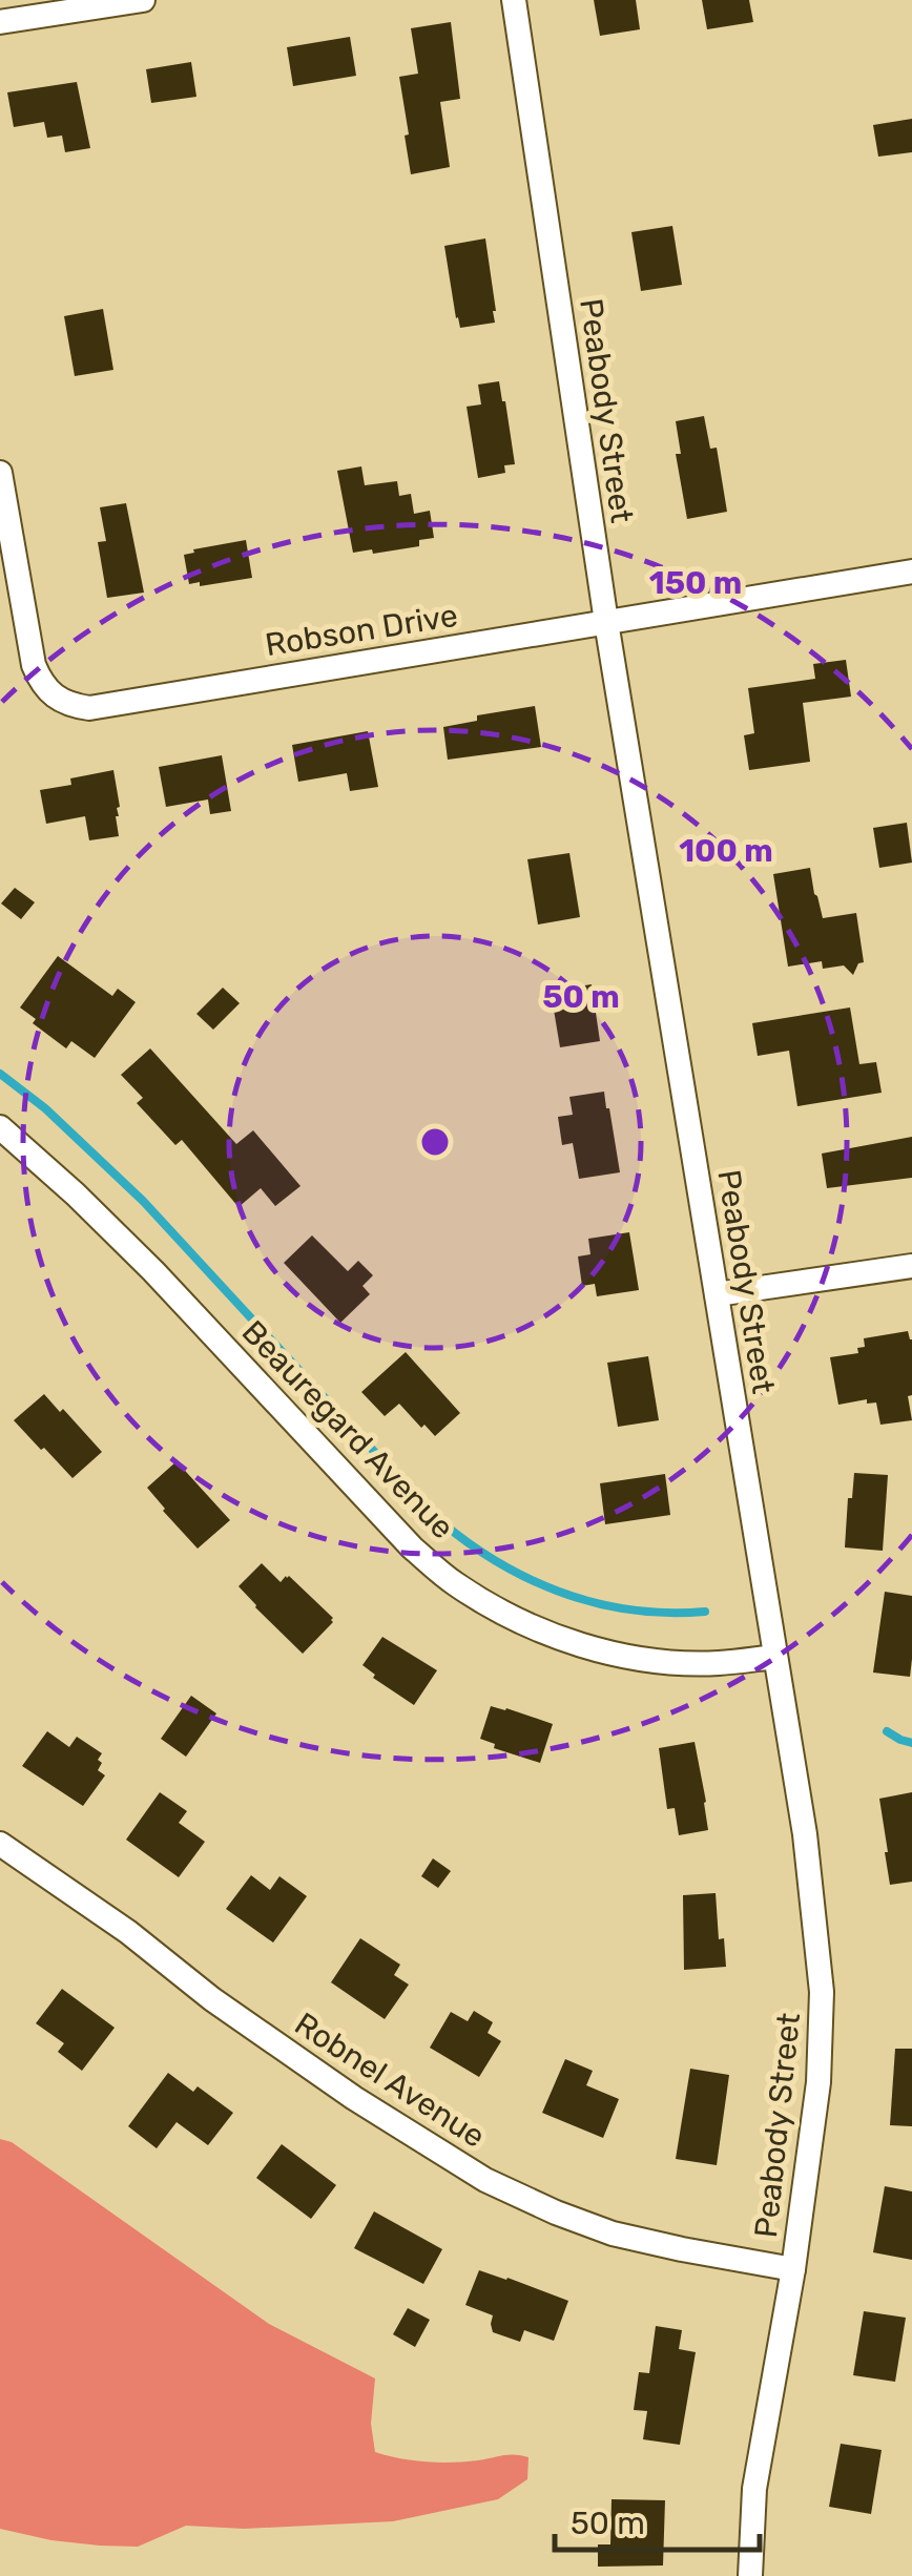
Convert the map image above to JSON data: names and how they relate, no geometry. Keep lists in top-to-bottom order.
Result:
{
  "streets": {
    "street": [
      "Peabody Street",
      "Robson Drive",
      "Beauregard Avenue",
      "Robnel Avenue"
    ]
  },
  "crossings": [
    ["Peabody Street", "Robson Drive"],
    ["Peabody Street", "Beauregard Avenue"],
    ["Peabody Street", "Robnel Avenue"]
  ],
  "scale_bar": "50 m",
  "rings": ["150 m", "100 m", "50 m"]
}
